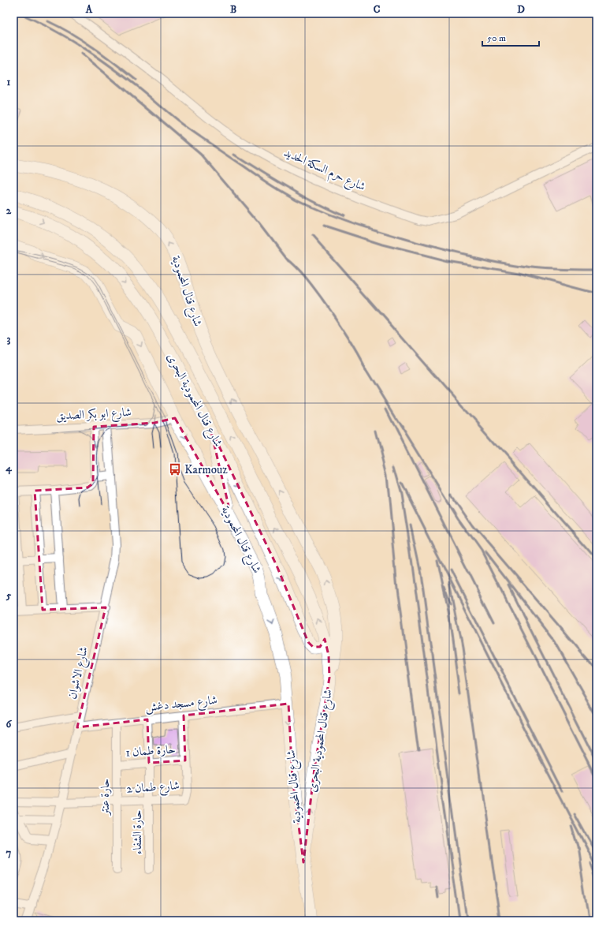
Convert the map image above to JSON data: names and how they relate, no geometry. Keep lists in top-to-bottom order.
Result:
{
  "streets": {
    "main road": ["شارع قنال المحمودية", "شارع قنال المحمودية البحرى"],
    "street": [
      "شارع حرم السكة الحديد",
      "شارع ابو بكر الصديق",
      "شارع الاشوان",
      "شارع مسجد دغش",
      "حارة طمان 1",
      "شارع طمان 2",
      "حارة عنتر",
      "حارة الشفاء"
    ]
  },
  "crossings": [
    ["شارع قنال المحمودية", "شارع قنال المحمودية البحرى"],
    ["شارع قنال المحمودية", "شارع ابو بكر الصديق"],
    ["شارع قنال المحمودية", "شارع مسجد دغش"],
    ["شارع ابو بكر الصديق", "شارع الاشوان"],
    ["شارع الاشوان", "شارع مسجد دغش"],
    ["شارع الاشوان", "شارع طمان 2"],
    ["شارع مسجد دغش", "شارع طمان 2"],
    ["شارع مسجد دغش", "حارة عنتر"],
    ["شارع مسجد دغش", "حارة الشفاء"],
    ["حارة طمان 1", "شارع طمان 2"],
    ["حارة طمان 1", "حارة عنتر"],
    ["حارة طمان 1", "حارة الشفاء"],
    ["شارع طمان 2", "حارة عنتر"],
    ["شارع طمان 2", "حارة الشفاء"]
  ],
  "places": {
    "bus stop": ["Karmouz"]
  },
  "scale_bar": "50 m",
  "grid": {
    "columns": [
      "A",
      "B",
      "C",
      "D"
    ],
    "rows": [
      "1",
      "2",
      "3",
      "4",
      "5",
      "6",
      "7"
    ]
  }
}
